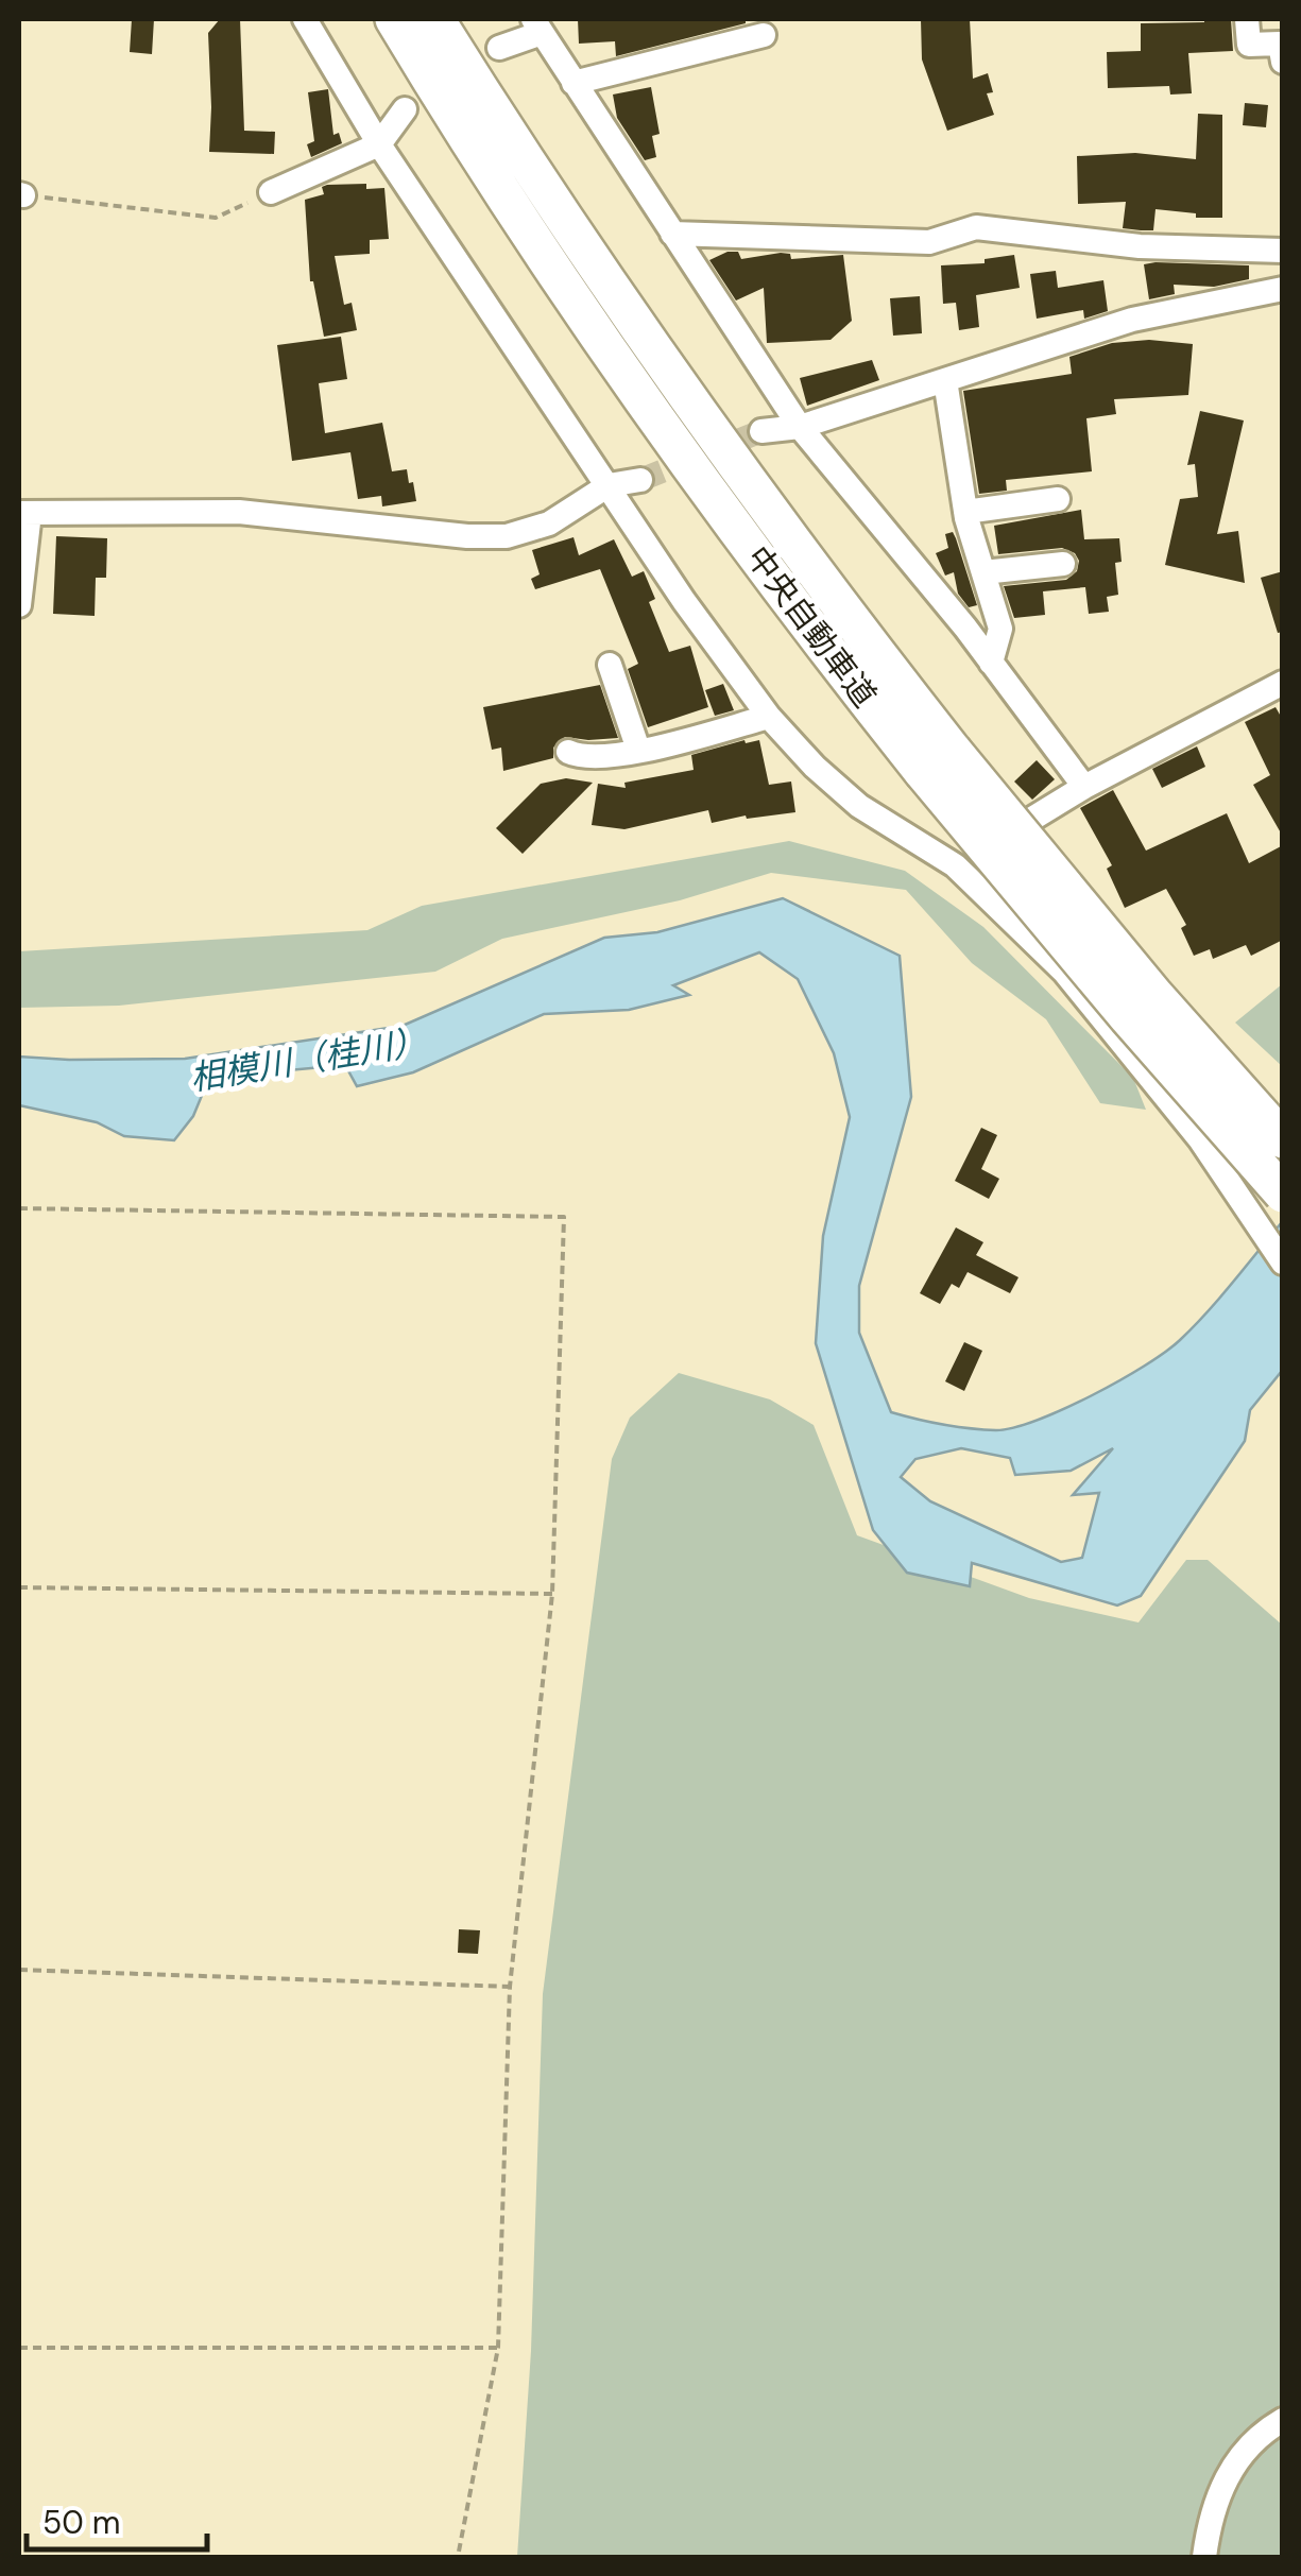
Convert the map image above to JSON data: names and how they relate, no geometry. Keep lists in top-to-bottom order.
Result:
{
  "streets": {
    "highway": ["中央自動車道"]
  },
  "water": ["相模川（桂川）"],
  "scale_bar": "50 m"
}
